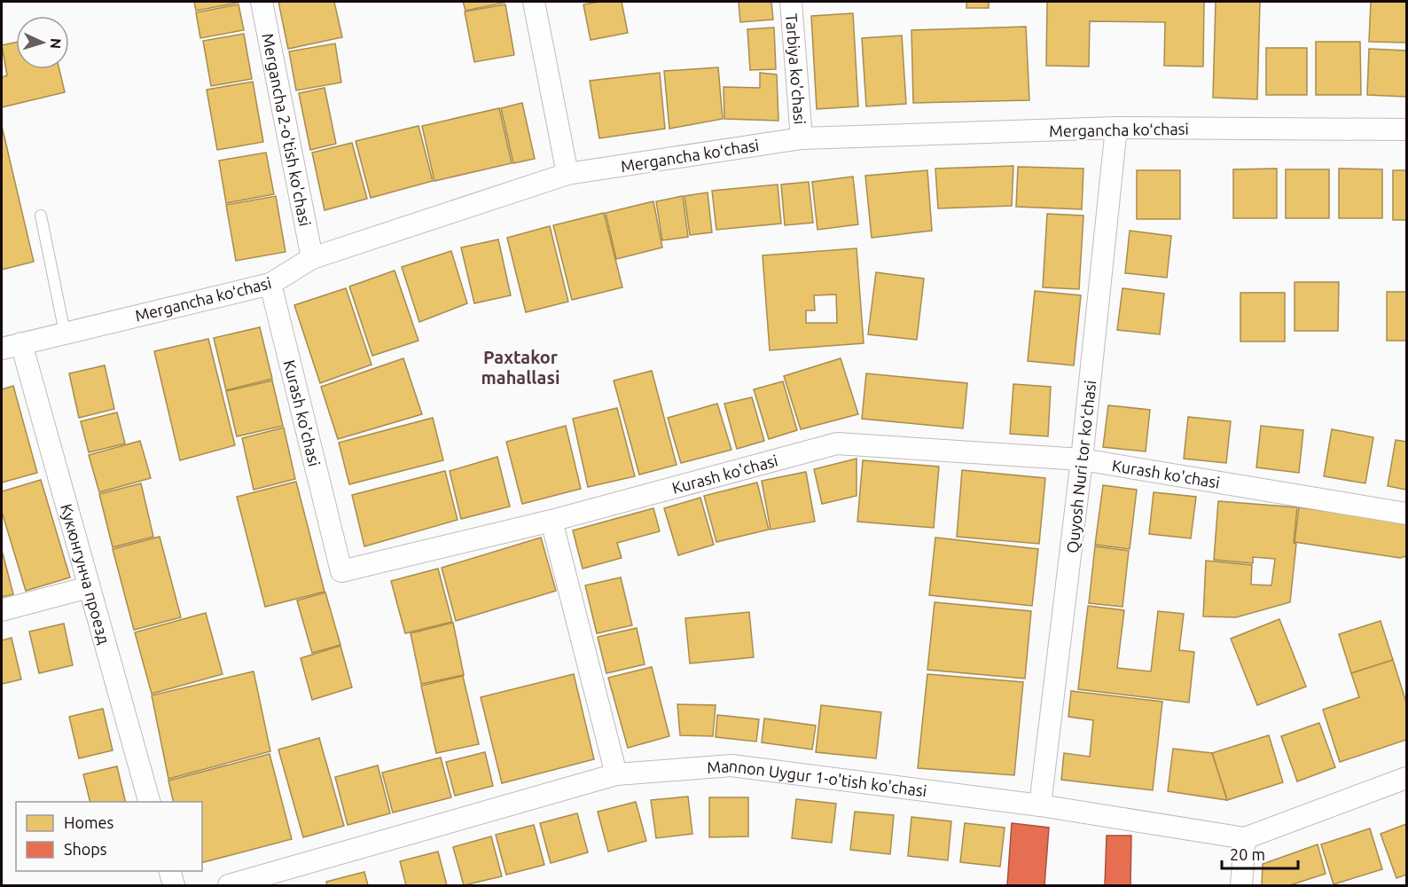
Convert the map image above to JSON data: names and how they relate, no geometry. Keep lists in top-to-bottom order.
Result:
{
  "streets": {
    "street": [
      "Tarbiya ko'chasi",
      "Mergancha 2-o'tish ko'chasi",
      "Mergancha koʻchasi",
      "Kurash ko'chasi",
      "Quyosh Nuri tor koʻchasi",
      "Кукюнгунча проезд",
      "Mannon Uygur 1-o'tish ko'chasi"
    ]
  },
  "crossings": [
    ["Tarbiya ko'chasi", "Mergancha koʻchasi"],
    ["Mergancha 2-o'tish ko'chasi", "Mergancha koʻchasi"],
    ["Mergancha koʻchasi", "Kurash ko'chasi"],
    ["Mergancha koʻchasi", "Quyosh Nuri tor koʻchasi"],
    ["Mergancha koʻchasi", "Кукюнгунча проезд"],
    ["Kurash ko'chasi", "Quyosh Nuri tor koʻchasi"],
    ["Quyosh Nuri tor koʻchasi", "Mannon Uygur 1-o'tish ko'chasi"]
  ],
  "districts": ["Paxtakor mahallasi"],
  "legend": ["Homes", "Shops"],
  "scale_bar": "20 m",
  "north": "right"
}
